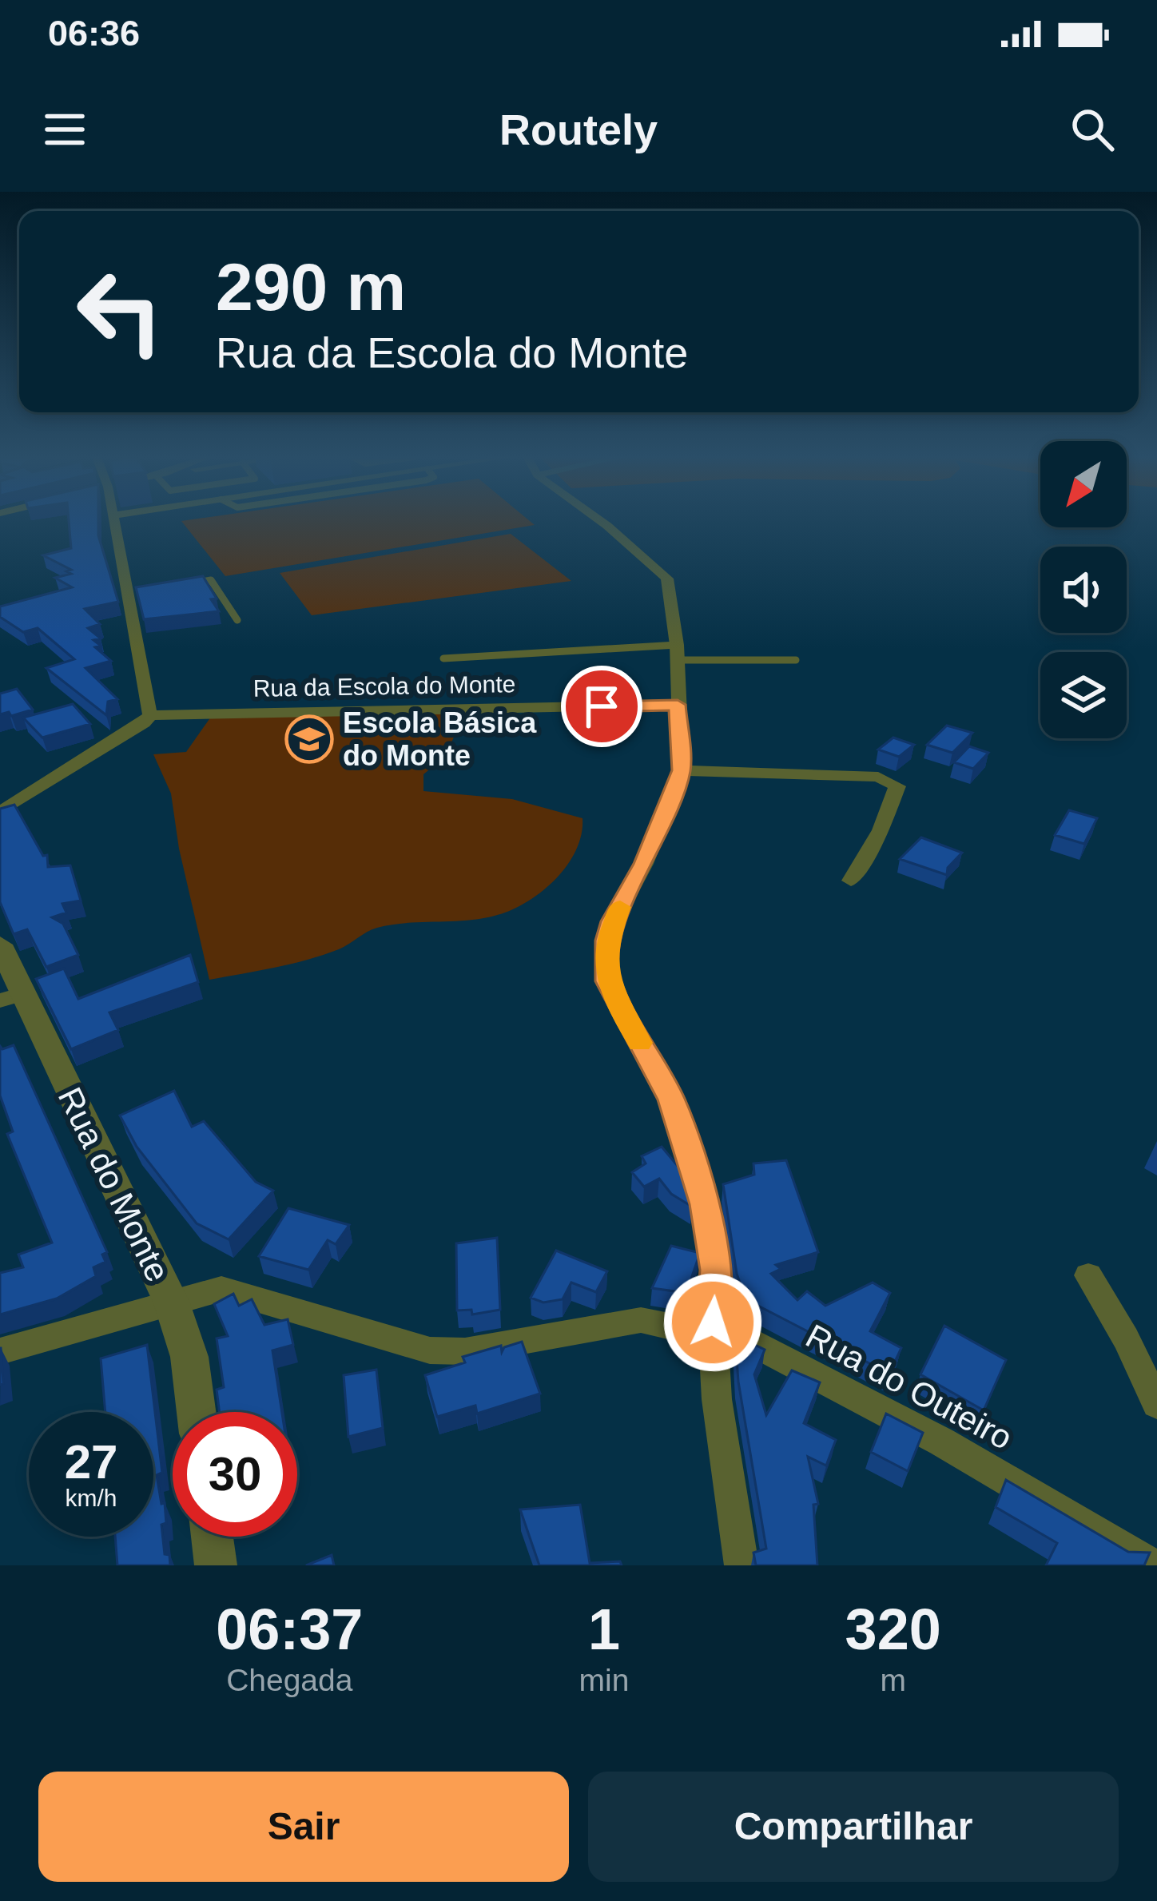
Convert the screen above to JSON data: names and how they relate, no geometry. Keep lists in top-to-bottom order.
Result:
{
  "streets": {
    "street": ["Rua da Escola do Monte", "Rua do Monte", "Rua do Outeiro"]
  },
  "places": {
    "school or university": ["Escola Básica do Monte"]
  },
  "north": "bottom left",
  "page": {
    "status": "06:36",
    "header": "Routely",
    "turn": ["290 m", "Rua da Escola do Monte"],
    "speed": "27 km/h",
    "limit": "30",
    "eta": [
      "06:37",
      "Chegada",
      "1",
      "min",
      "320",
      "m"
    ],
    "buttons": ["Sair", "Compartilhar"]
  }
}
